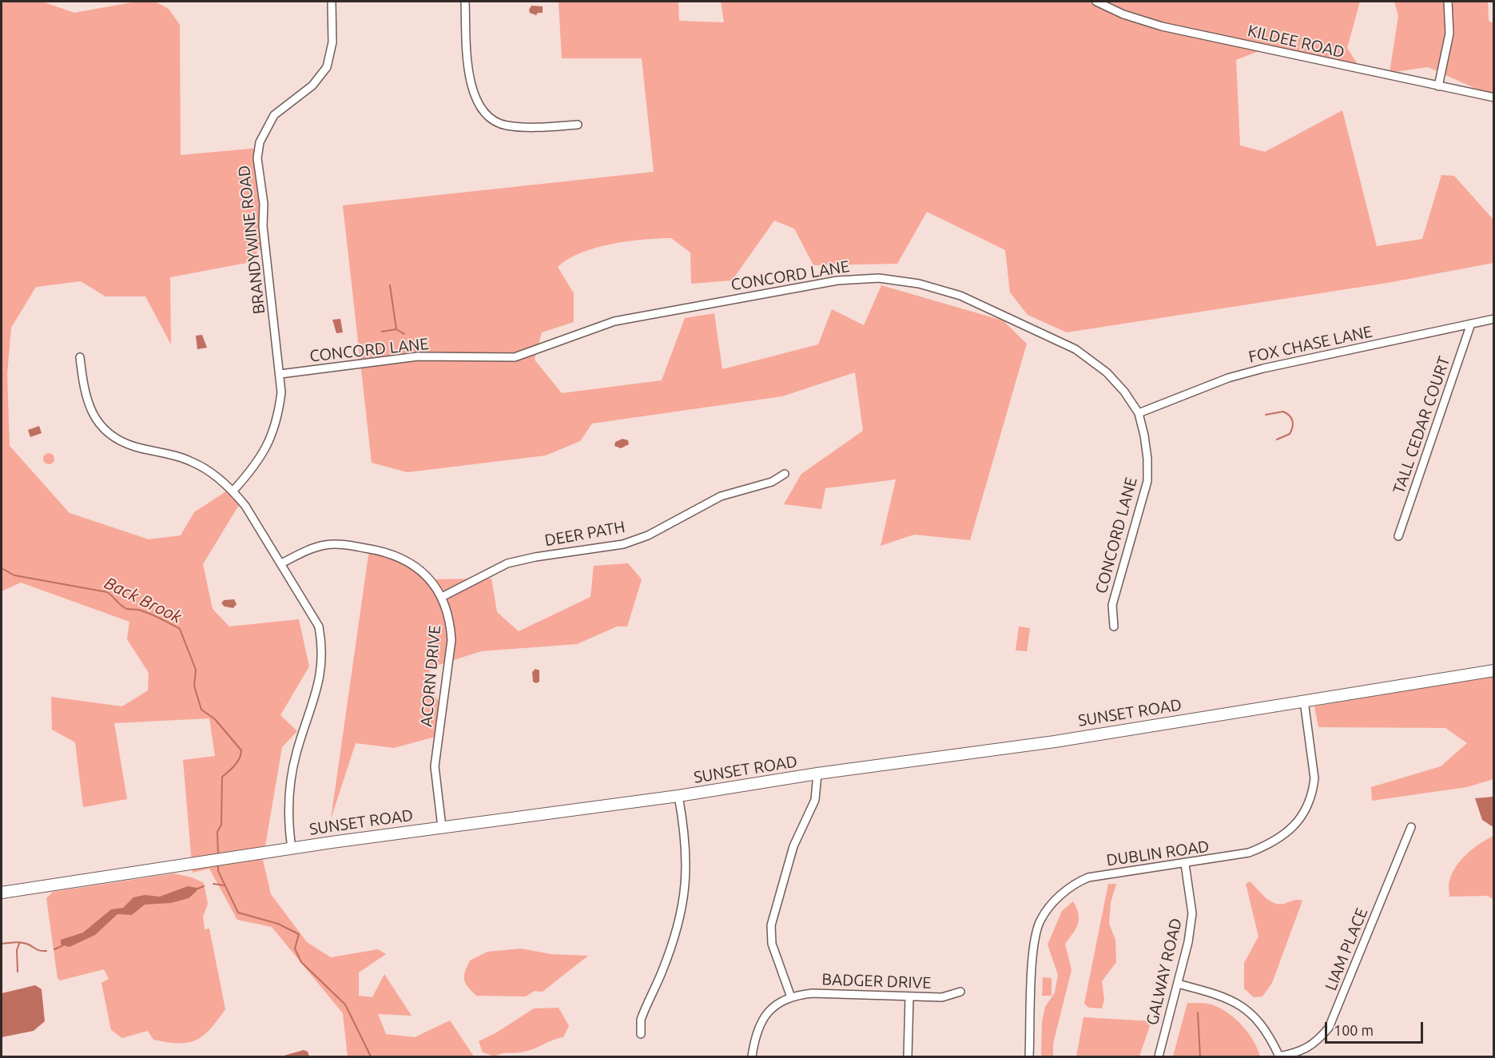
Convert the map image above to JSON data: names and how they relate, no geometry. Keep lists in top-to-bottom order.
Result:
{
  "streets": {
    "street": [
      "KILDEE ROAD",
      "BRANDYWINE ROAD",
      "CONCORD LANE",
      "FOX CHASE LANE",
      "TALL CEDAR COURT",
      "DEER PATH",
      "ACORN DRIVE",
      "SUNSET ROAD",
      "DUBLIN ROAD",
      "LIAM PLACE",
      "GALWAY ROAD",
      "BADGER DRIVE"
    ]
  },
  "crossings": [
    ["BRANDYWINE ROAD", "CONCORD LANE"],
    ["CONCORD LANE", "FOX CHASE LANE"],
    ["FOX CHASE LANE", "TALL CEDAR COURT"],
    ["DEER PATH", "ACORN DRIVE"],
    ["ACORN DRIVE", "SUNSET ROAD"],
    ["SUNSET ROAD", "DUBLIN ROAD"],
    ["DUBLIN ROAD", "GALWAY ROAD"]
  ],
  "water": ["Back Brook"],
  "scale_bar": "100 m"
}
